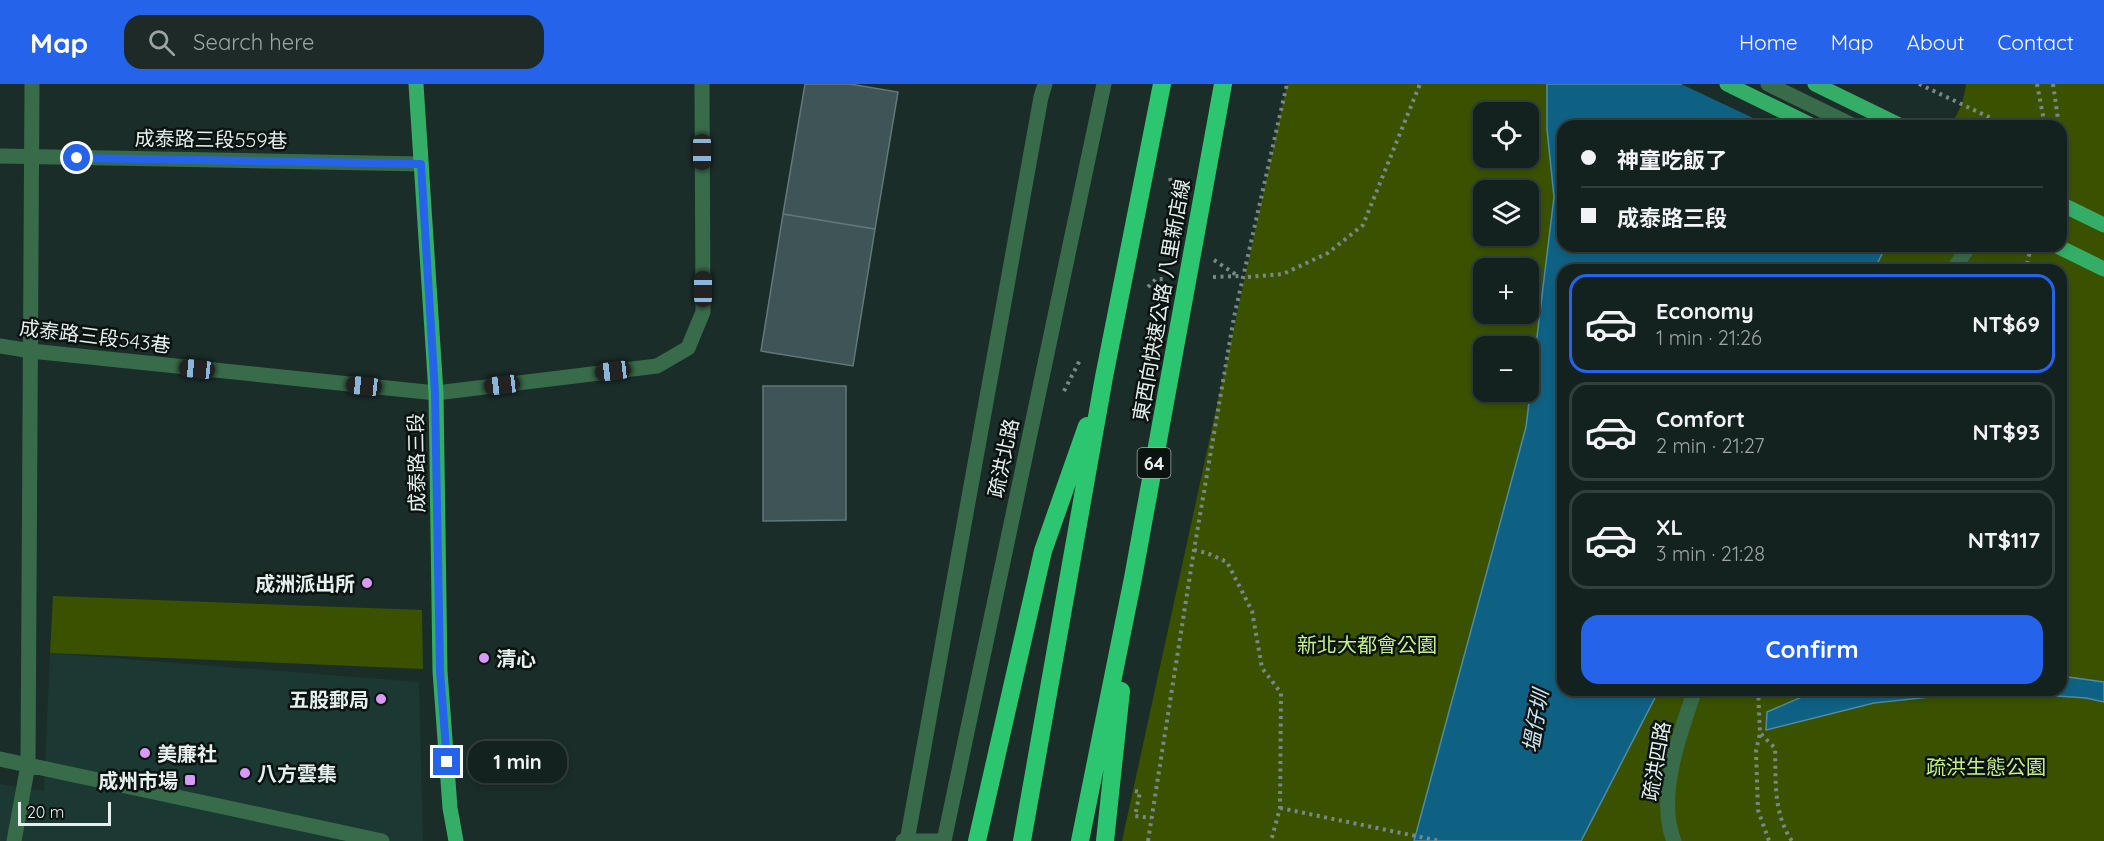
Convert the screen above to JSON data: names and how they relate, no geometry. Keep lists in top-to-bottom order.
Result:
{
  "streets": {
    "highway": ["東西向快速公路 八里新店線", "64"],
    "main road": ["成泰路三段"],
    "street": [
      "成泰路三段559巷",
      "成泰路三段543巷",
      "疏洪北路",
      "疏洪四路"
    ]
  },
  "crossings": [
    ["成泰路三段559巷", "成泰路三段"],
    ["成泰路三段543巷", "成泰路三段"]
  ],
  "water": ["塭仔圳"],
  "parks": ["新北大都會公園", "疏洪生態公園"],
  "places": {
    "other": [
      "成洲派出所",
      "清心",
      "五股郵局",
      "美廉社",
      "八方雲集"
    ],
    "transit": ["成州市場"]
  },
  "scale_bar": "20 m",
  "page": {
    "header": "Map",
    "search": "Search here",
    "nav": [
      "Home",
      "Map",
      "About",
      "Contact"
    ],
    "map_buttons": ["+", "−"],
    "banner": ["神童吃飯了", "成泰路三段"],
    "list": [
      {
        "name": "Economy",
        "note": "1 min · 21:26",
        "value": "NT$69"
      },
      {
        "name": "Comfort",
        "note": "2 min · 21:27",
        "value": "NT$93"
      },
      {
        "name": "XL",
        "note": "3 min · 21:28",
        "value": "NT$117"
      }
    ],
    "buttons": "Confirm",
    "bubble": "1 min",
    "scale": "20 m"
  }
}
